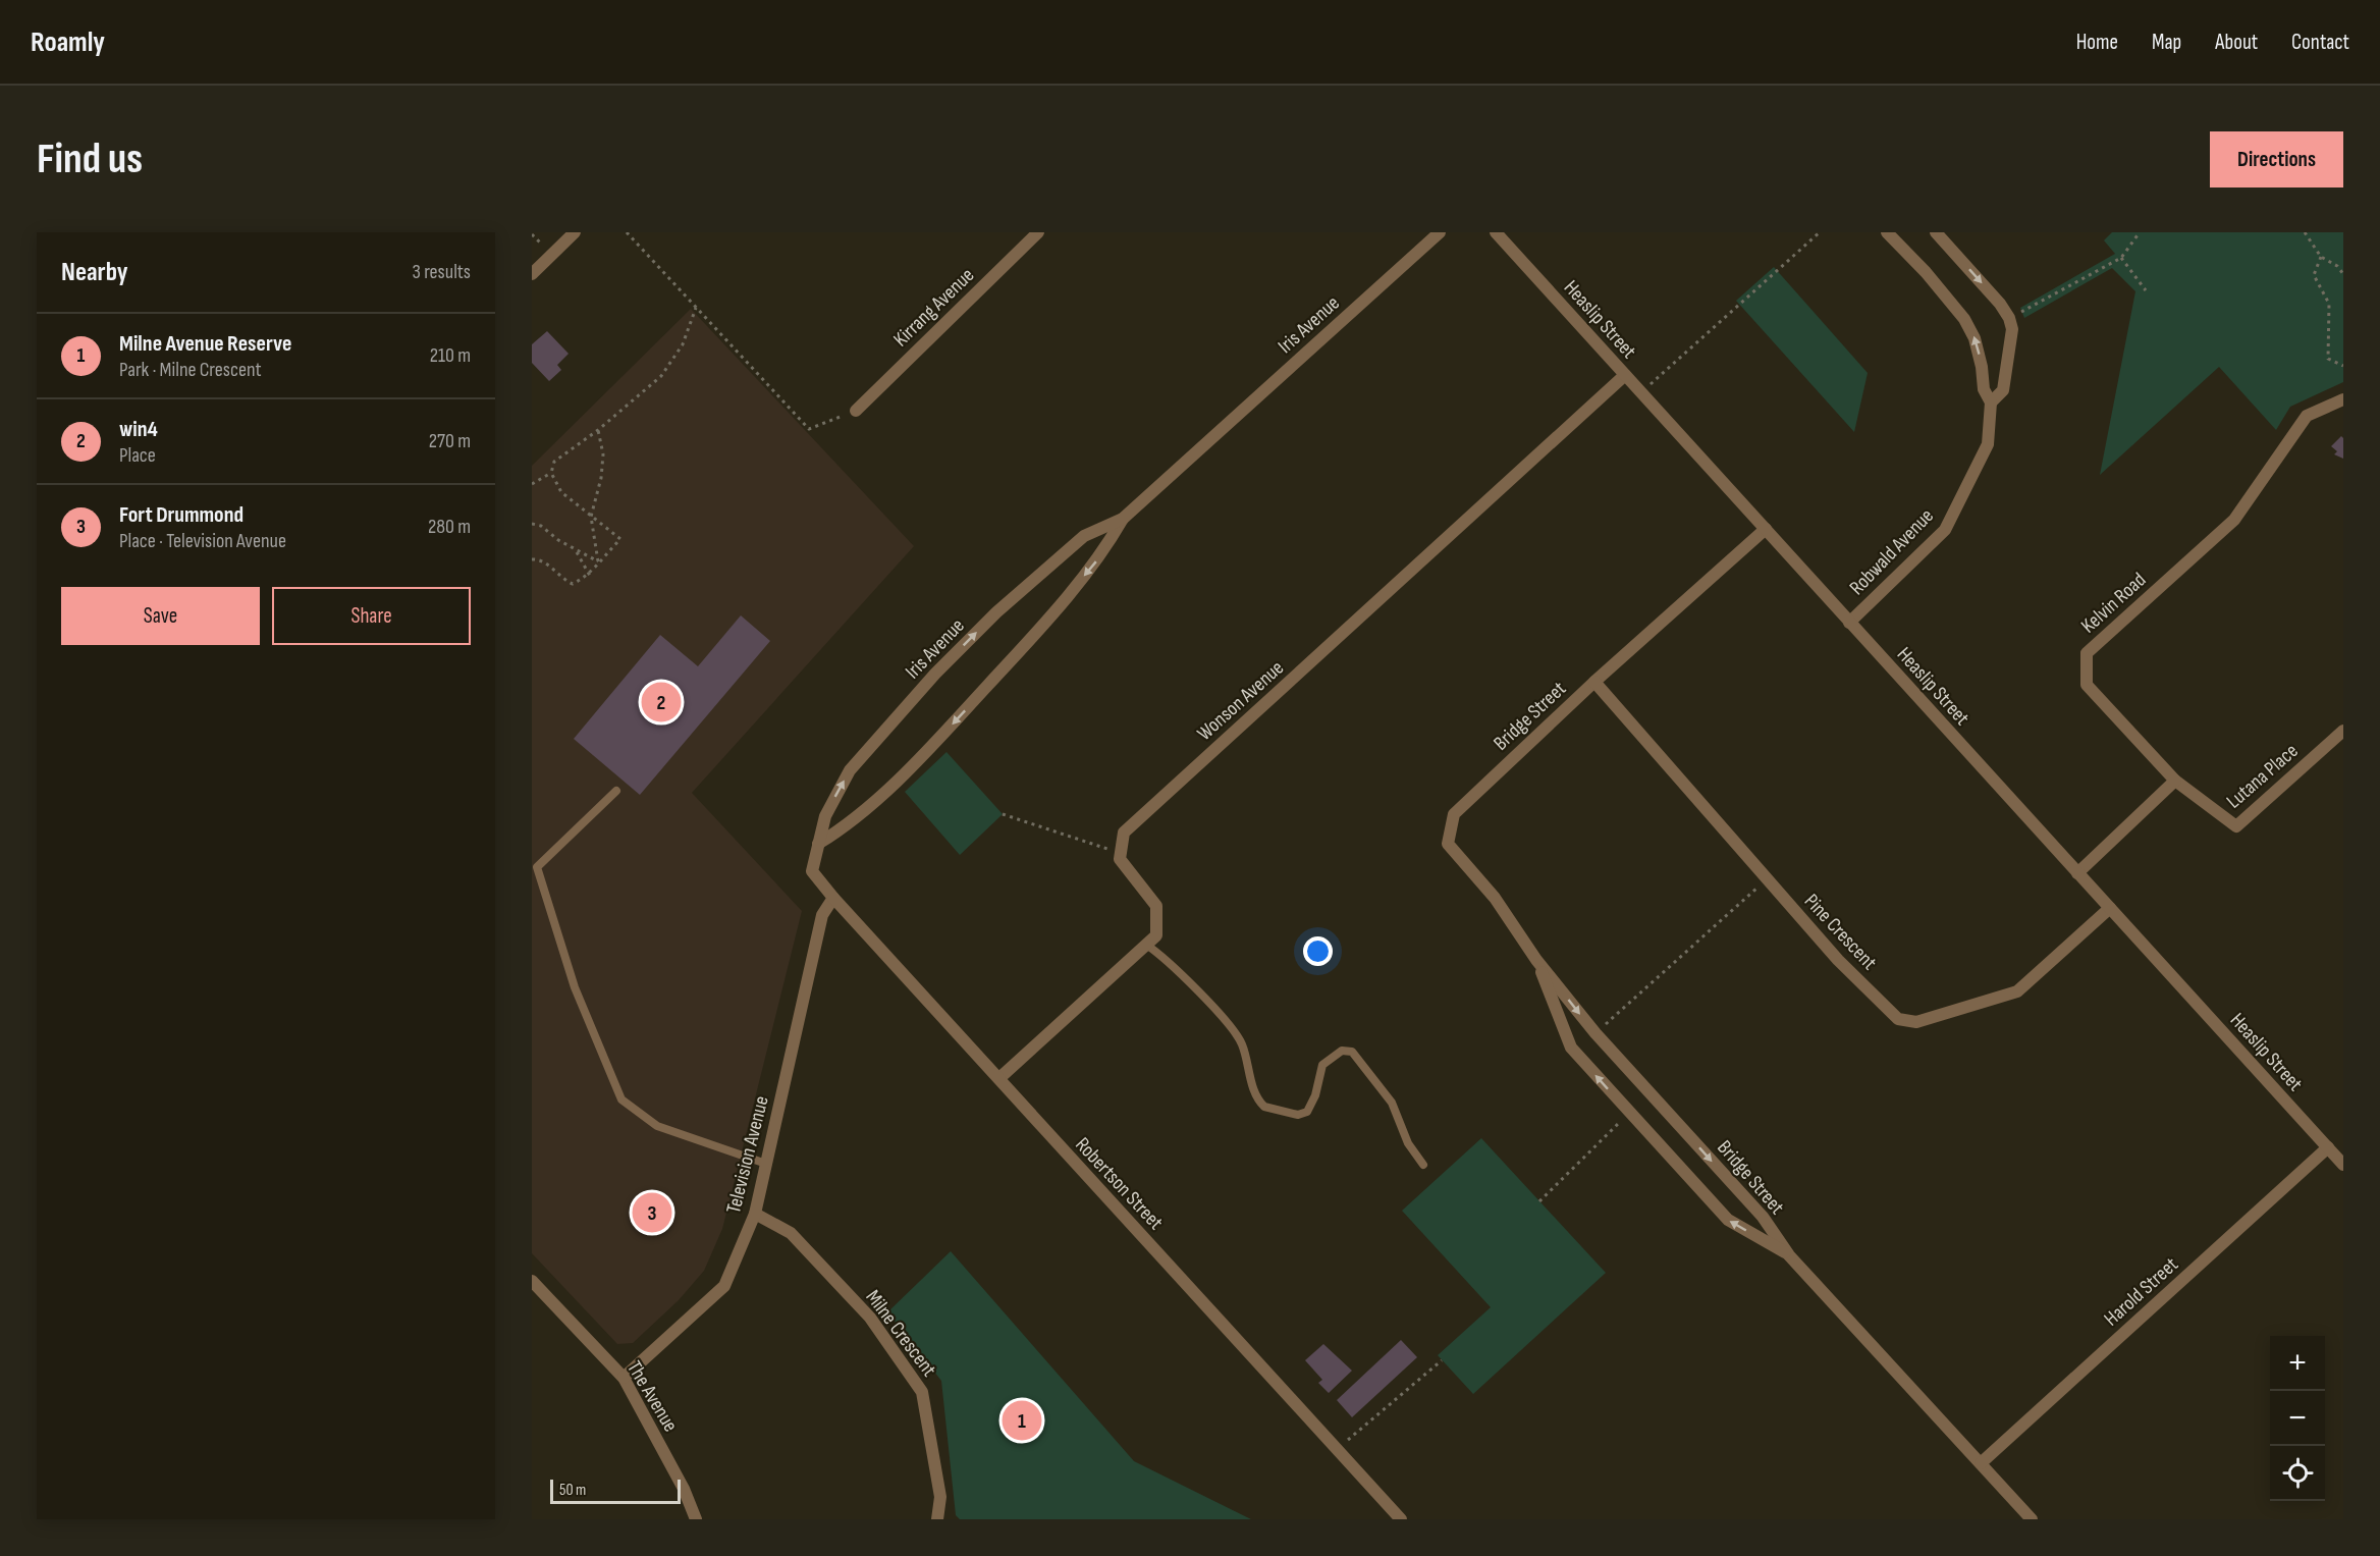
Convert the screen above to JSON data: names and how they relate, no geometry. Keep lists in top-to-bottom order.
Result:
{
  "streets": {
    "street": [
      "Kirrang Avenue",
      "Heaslip Street",
      "Iris Avenue",
      "Robwald Avenue",
      "Kelvin Road",
      "Wonson Avenue",
      "Bridge Street",
      "Lutana Place",
      "Pine Crescent",
      "Television Avenue",
      "Robertson Street",
      "Harold Street",
      "Milne Crescent",
      "The Avenue"
    ]
  },
  "crossings": [
    ["Heaslip Street", "Robwald Avenue"],
    ["Heaslip Street", "Wonson Avenue"],
    ["Heaslip Street", "Bridge Street"],
    ["Heaslip Street", "Pine Crescent"],
    ["Heaslip Street", "Harold Street"],
    ["Iris Avenue", "Robertson Street"],
    ["Kelvin Road", "Lutana Place"],
    ["Bridge Street", "Pine Crescent"],
    ["Bridge Street", "Harold Street"],
    ["Television Avenue", "Robertson Street"],
    ["Television Avenue", "Milne Crescent"],
    ["Television Avenue", "The Avenue"]
  ],
  "scale_bar": "50 m",
  "page": {
    "header": "Roamly",
    "nav": [
      "Home",
      "Map",
      "About",
      "Contact"
    ],
    "buttons": [
      "Directions",
      ["Save", "Share"]
    ],
    "title": "Find us",
    "heading": ["Nearby", "3 results"],
    "list": [
      {
        "mark": "1",
        "name": "Milne Avenue Reserve",
        "note": "Park · Milne Crescent",
        "value": "210 m"
      },
      {
        "mark": "2",
        "name": "win4",
        "note": "Place",
        "value": "270 m"
      },
      {
        "mark": "3",
        "name": "Fort Drummond",
        "note": "Place · Television Avenue",
        "value": "280 m"
      }
    ],
    "pins": ["2", "3", "1"],
    "map_buttons": ["+", "−"],
    "scale": "50 m"
  }
}
